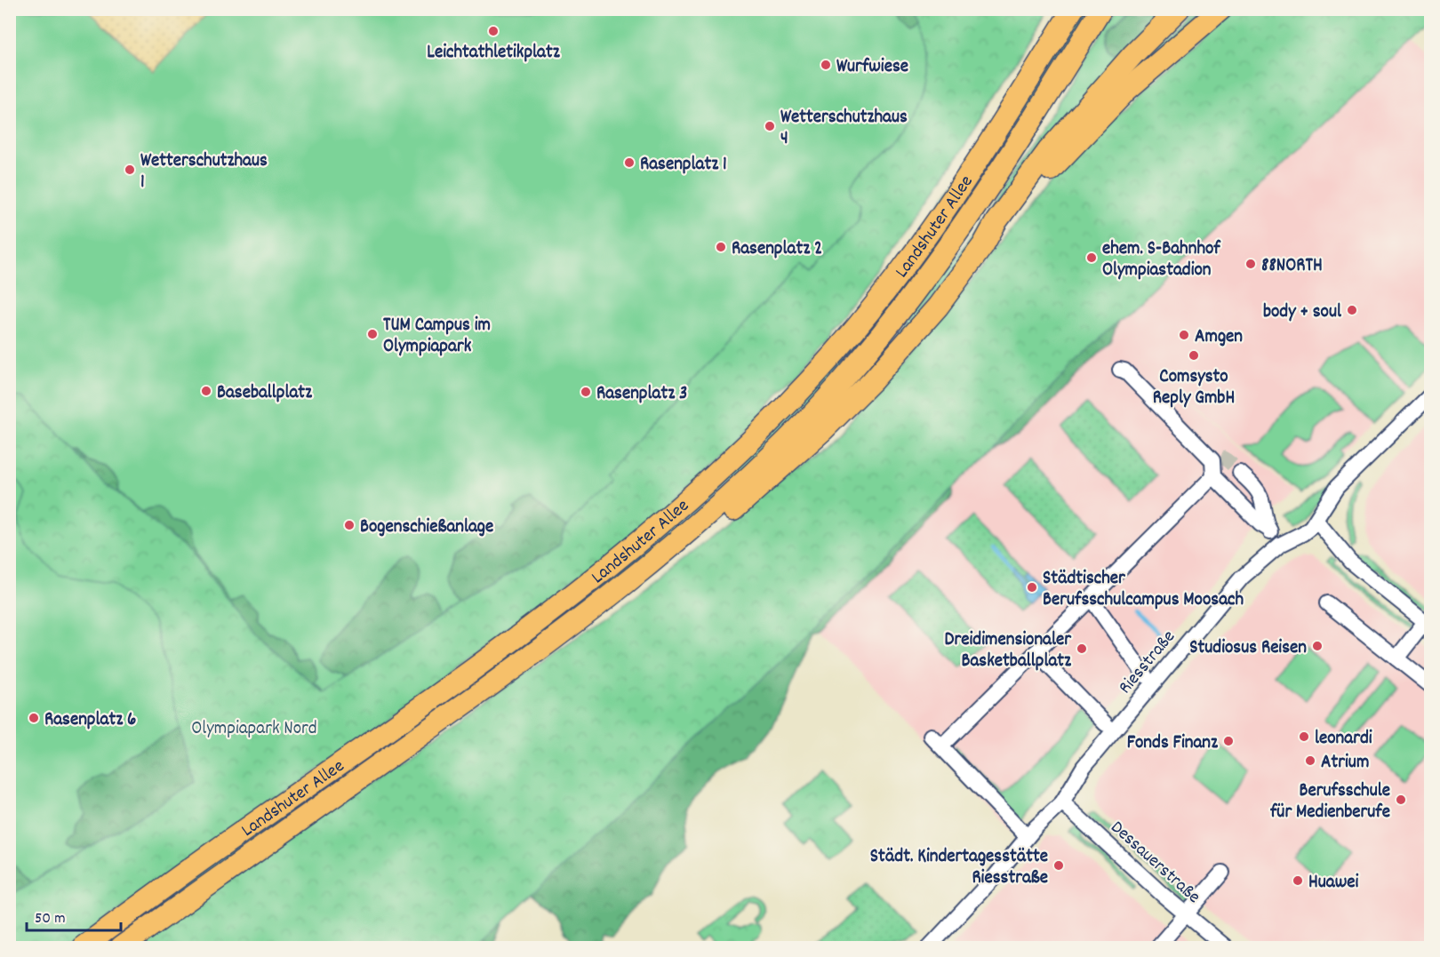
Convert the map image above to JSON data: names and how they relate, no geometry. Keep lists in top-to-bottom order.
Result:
{
  "streets": {
    "highway": ["Landshuter Allee"],
    "street": ["Riesstraße", "Dessauerstraße"]
  },
  "crossings": [
    ["Riesstraße", "Dessauerstraße"]
  ],
  "parks": ["Olympiapark Nord"],
  "places": [
    "Leichtathletikplatz",
    "Wurfwiese",
    "Wetterschutzhaus 4",
    "Rasenplatz 1",
    "Wetterschutzhaus 1",
    "Rasenplatz 2",
    "ehem. S-Bahnhof Olympiastadion",
    "88NORTH",
    "body + soul",
    "TUM Campus im Olympiapark",
    "Amgen",
    "Comsysto Reply GmbH",
    "Baseballplatz",
    "Rasenplatz 3",
    "Bogenschießanlage",
    "Städtischer Berufsschulcampus Moosach",
    "Studiosus Reisen",
    "Dreidimensionaler Basketballplatz",
    "Rasenplatz 6",
    "leonardi",
    "Fonds Finanz",
    "Atrium",
    "Berufsschule für Medienberufe",
    "Städt. Kindertagesstätte Riesstraße",
    "Huawei"
  ],
  "scale_bar": "50 m"
}
